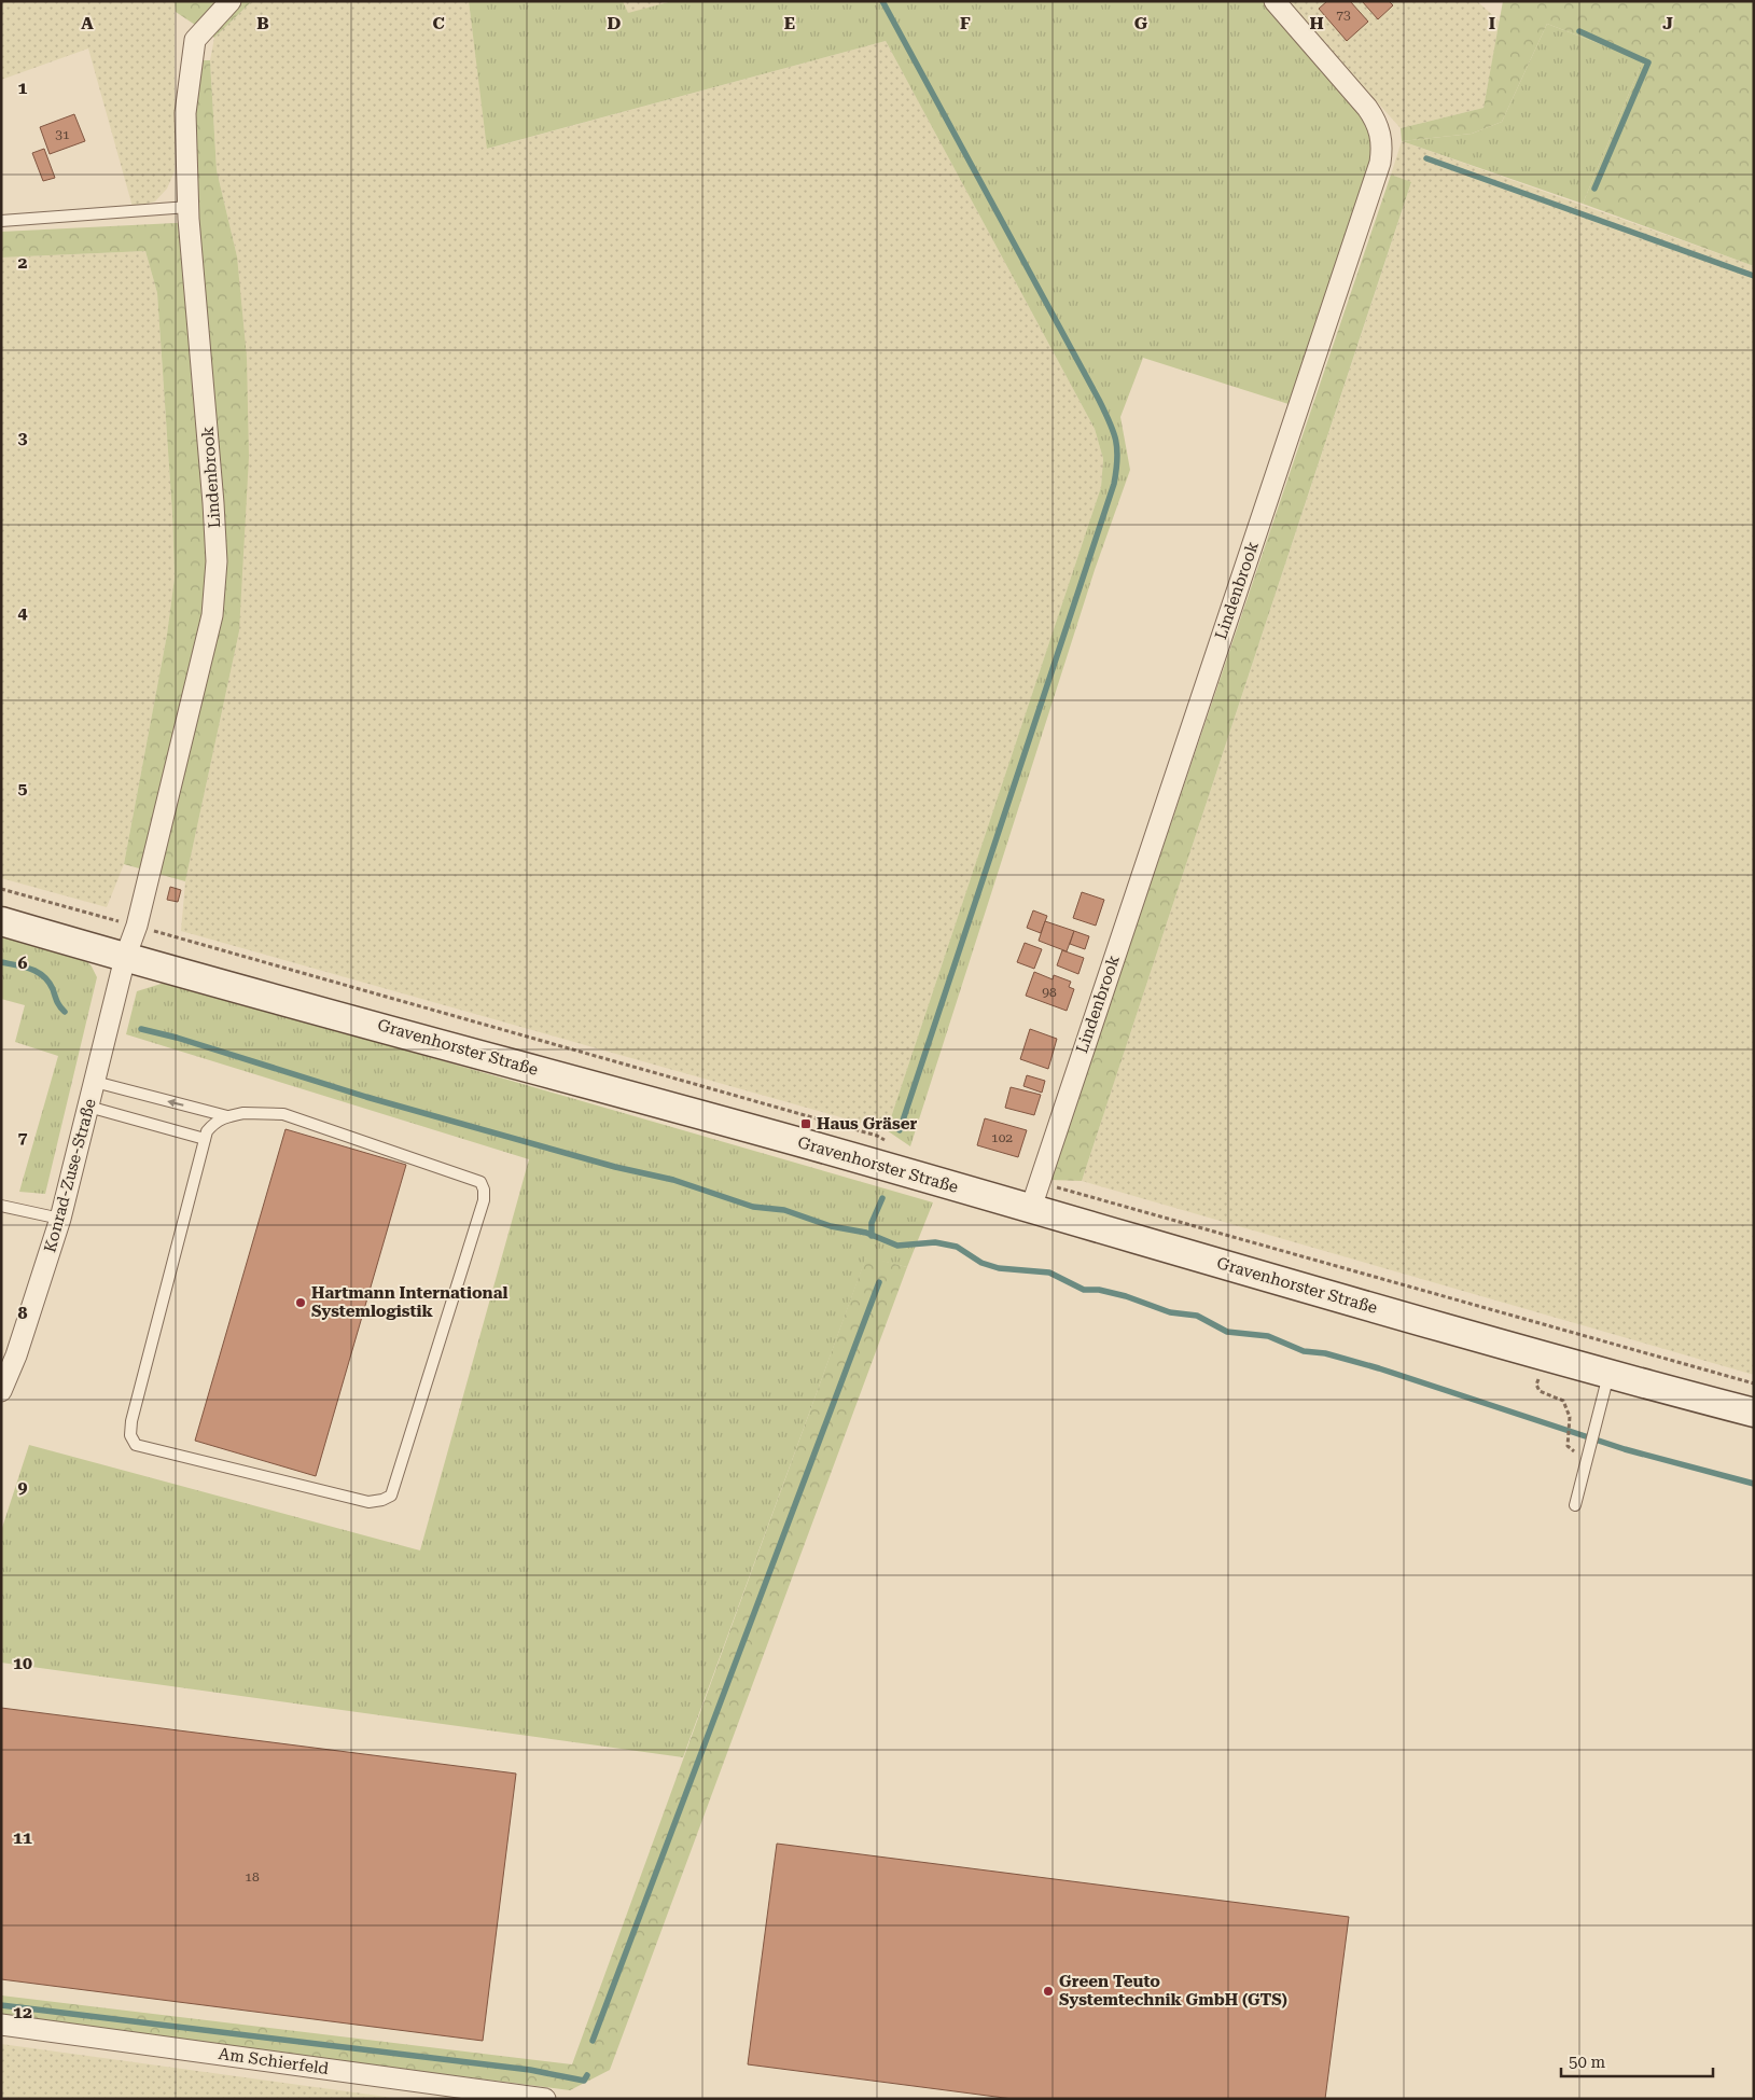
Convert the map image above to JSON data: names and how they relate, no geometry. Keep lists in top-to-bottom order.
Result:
{
  "streets": {
    "main road": ["Gravenhorster Straße"],
    "street": ["Lindenbrook", "Konrad-Zuse-Straße", "Am Schierfeld"]
  },
  "crossings": [
    ["Lindenbrook", "Gravenhorster Straße"],
    ["Lindenbrook", "Konrad-Zuse-Straße"],
    ["Gravenhorster Straße", "Konrad-Zuse-Straße"]
  ],
  "places": {
    "transit": ["Haus Gräser"],
    "other": ["Hartmann International Systemlogistik", "Green Teuto Systemtechnik GmbH (GTS)"]
  },
  "house_numbers": [
    "73",
    "31",
    "98",
    "102",
    "18"
  ],
  "scale_bar": "50 m",
  "grid": {
    "columns": [
      "A",
      "B",
      "C",
      "D",
      "E",
      "F",
      "G",
      "H",
      "I",
      "J"
    ],
    "rows": [
      "1",
      "2",
      "3",
      "4",
      "5",
      "6",
      "7",
      "8",
      "9",
      "10",
      "11",
      "12"
    ]
  }
}
